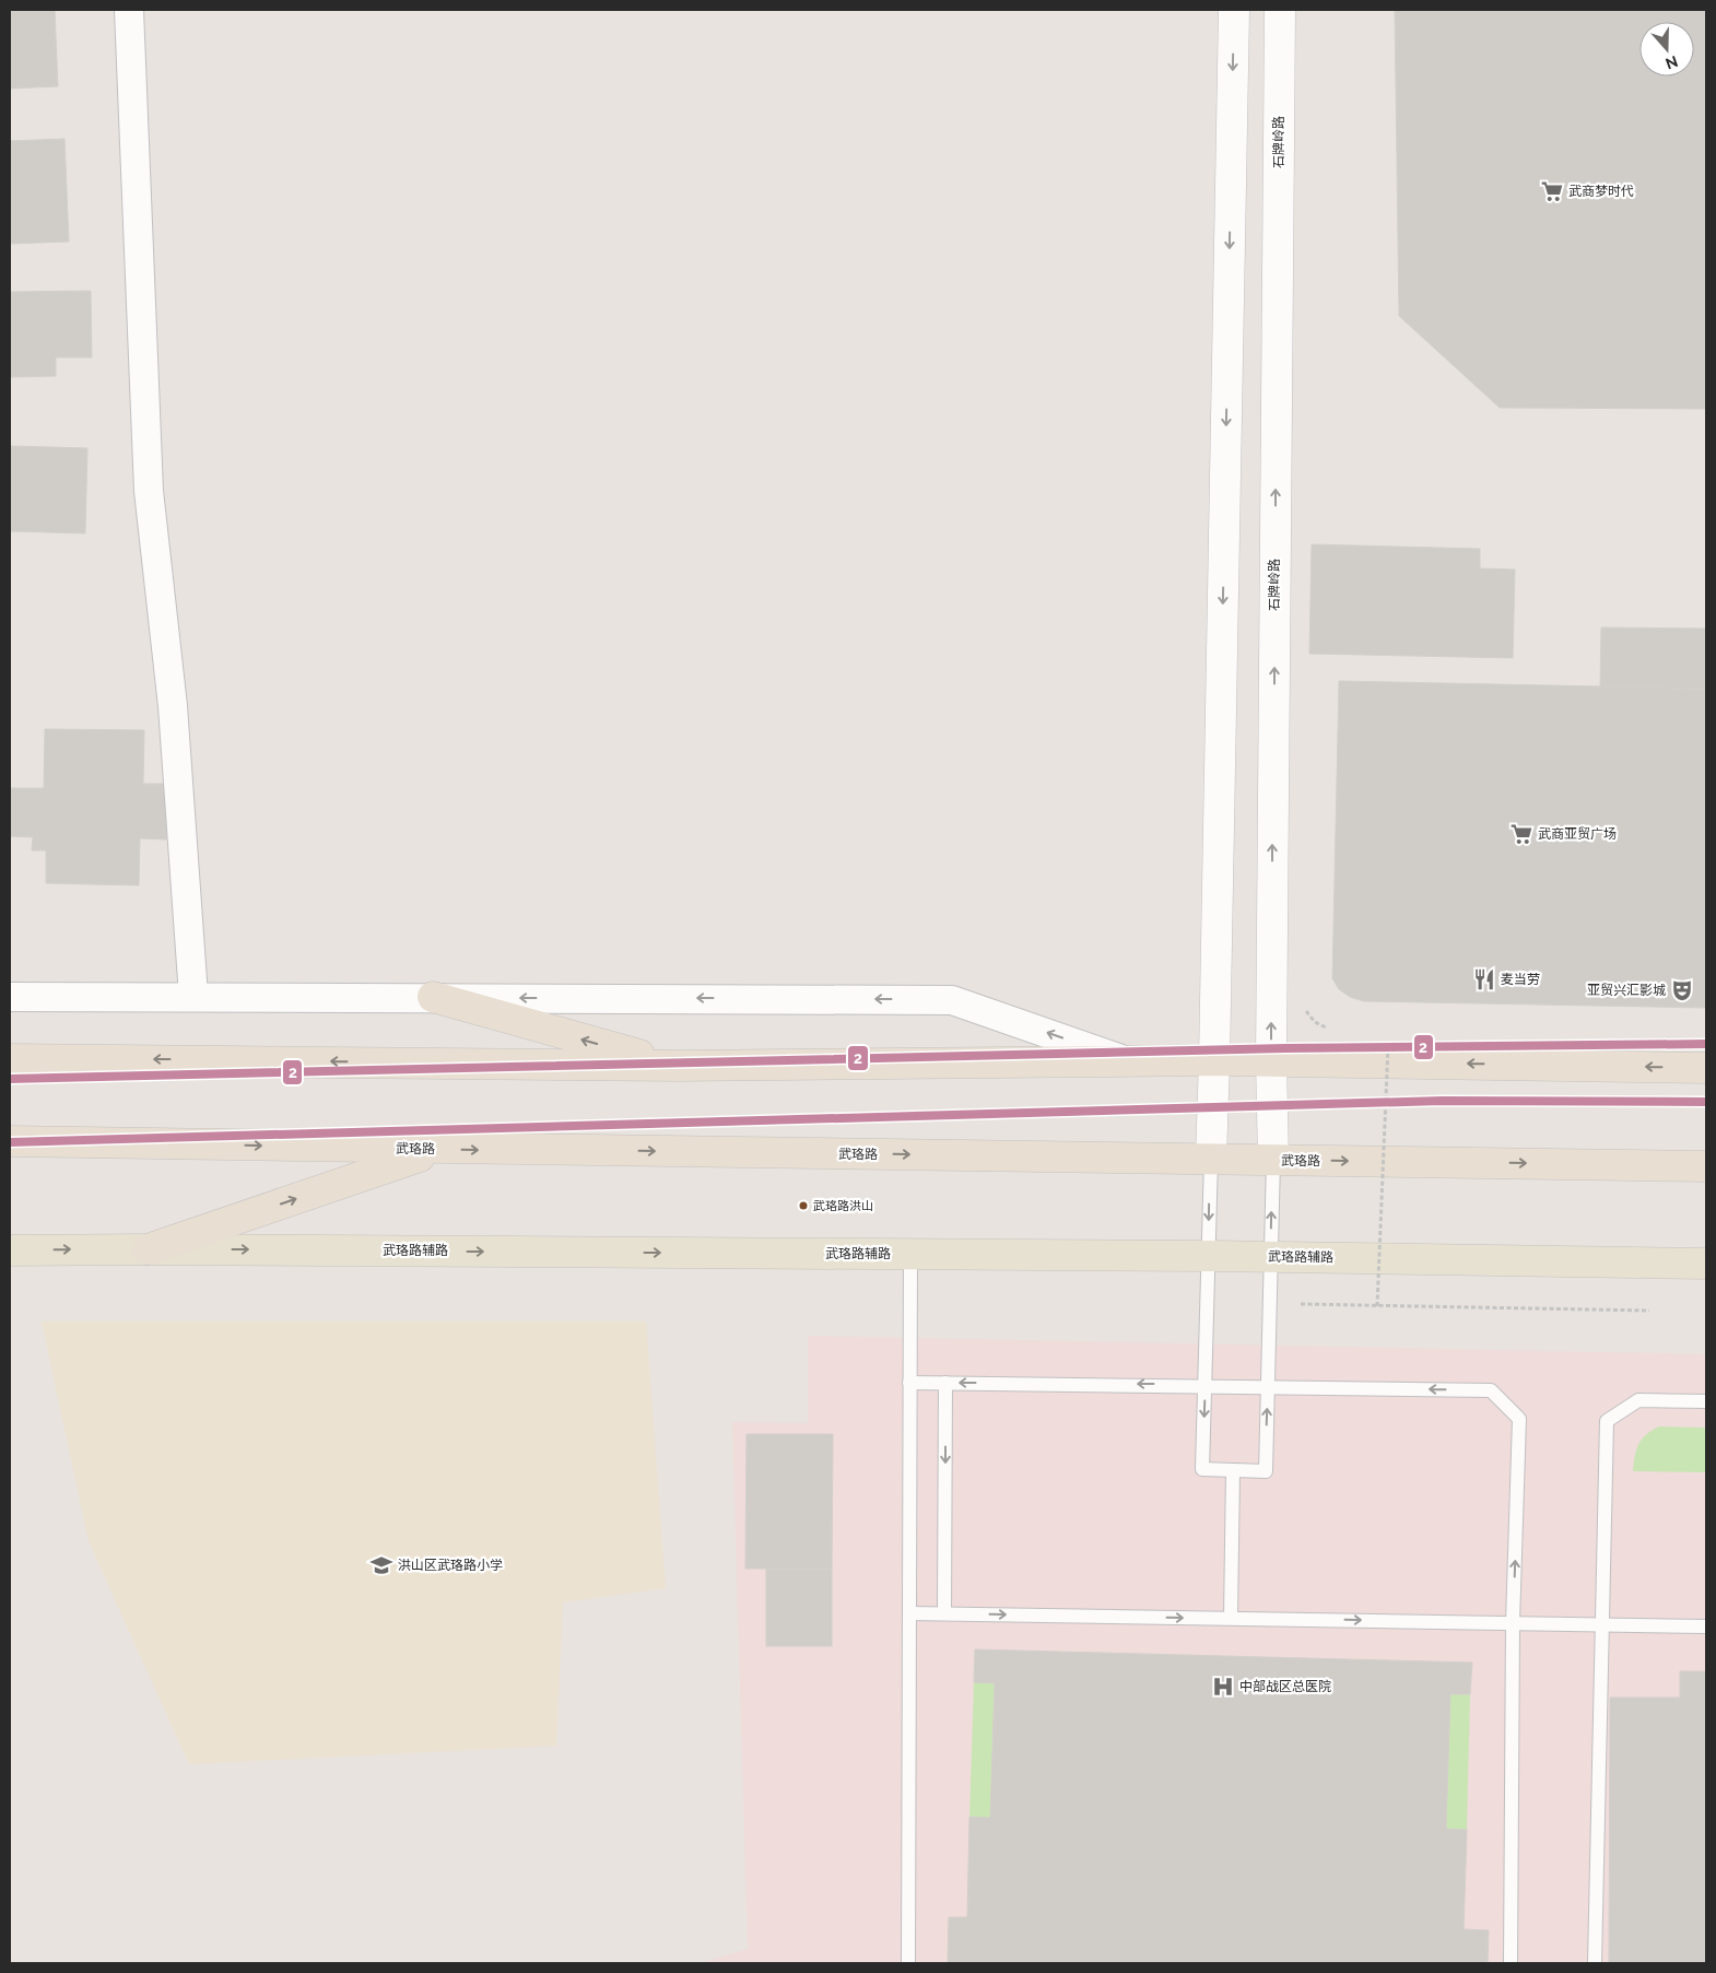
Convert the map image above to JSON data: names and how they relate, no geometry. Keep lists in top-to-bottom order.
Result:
{
  "streets": {
    "highway": ["武珞路"],
    "main road": ["石牌岭路", "武珞路辅路"]
  },
  "crossings": [
    ["石牌岭路", "武珞路"]
  ],
  "one_way": ["武珞路辅路"],
  "places": {
    "supermarket": ["武商梦时代", "武商亚贸广场"],
    "restaurant": ["麦当劳"],
    "theatre": ["亚贸兴汇影城"],
    "other": ["武珞路洪山"],
    "school or university": ["洪山区武珞路小学"],
    "hospital": ["中部战区总医院"]
  },
  "lines": ["transit line 2"],
  "north": "bottom"
}
